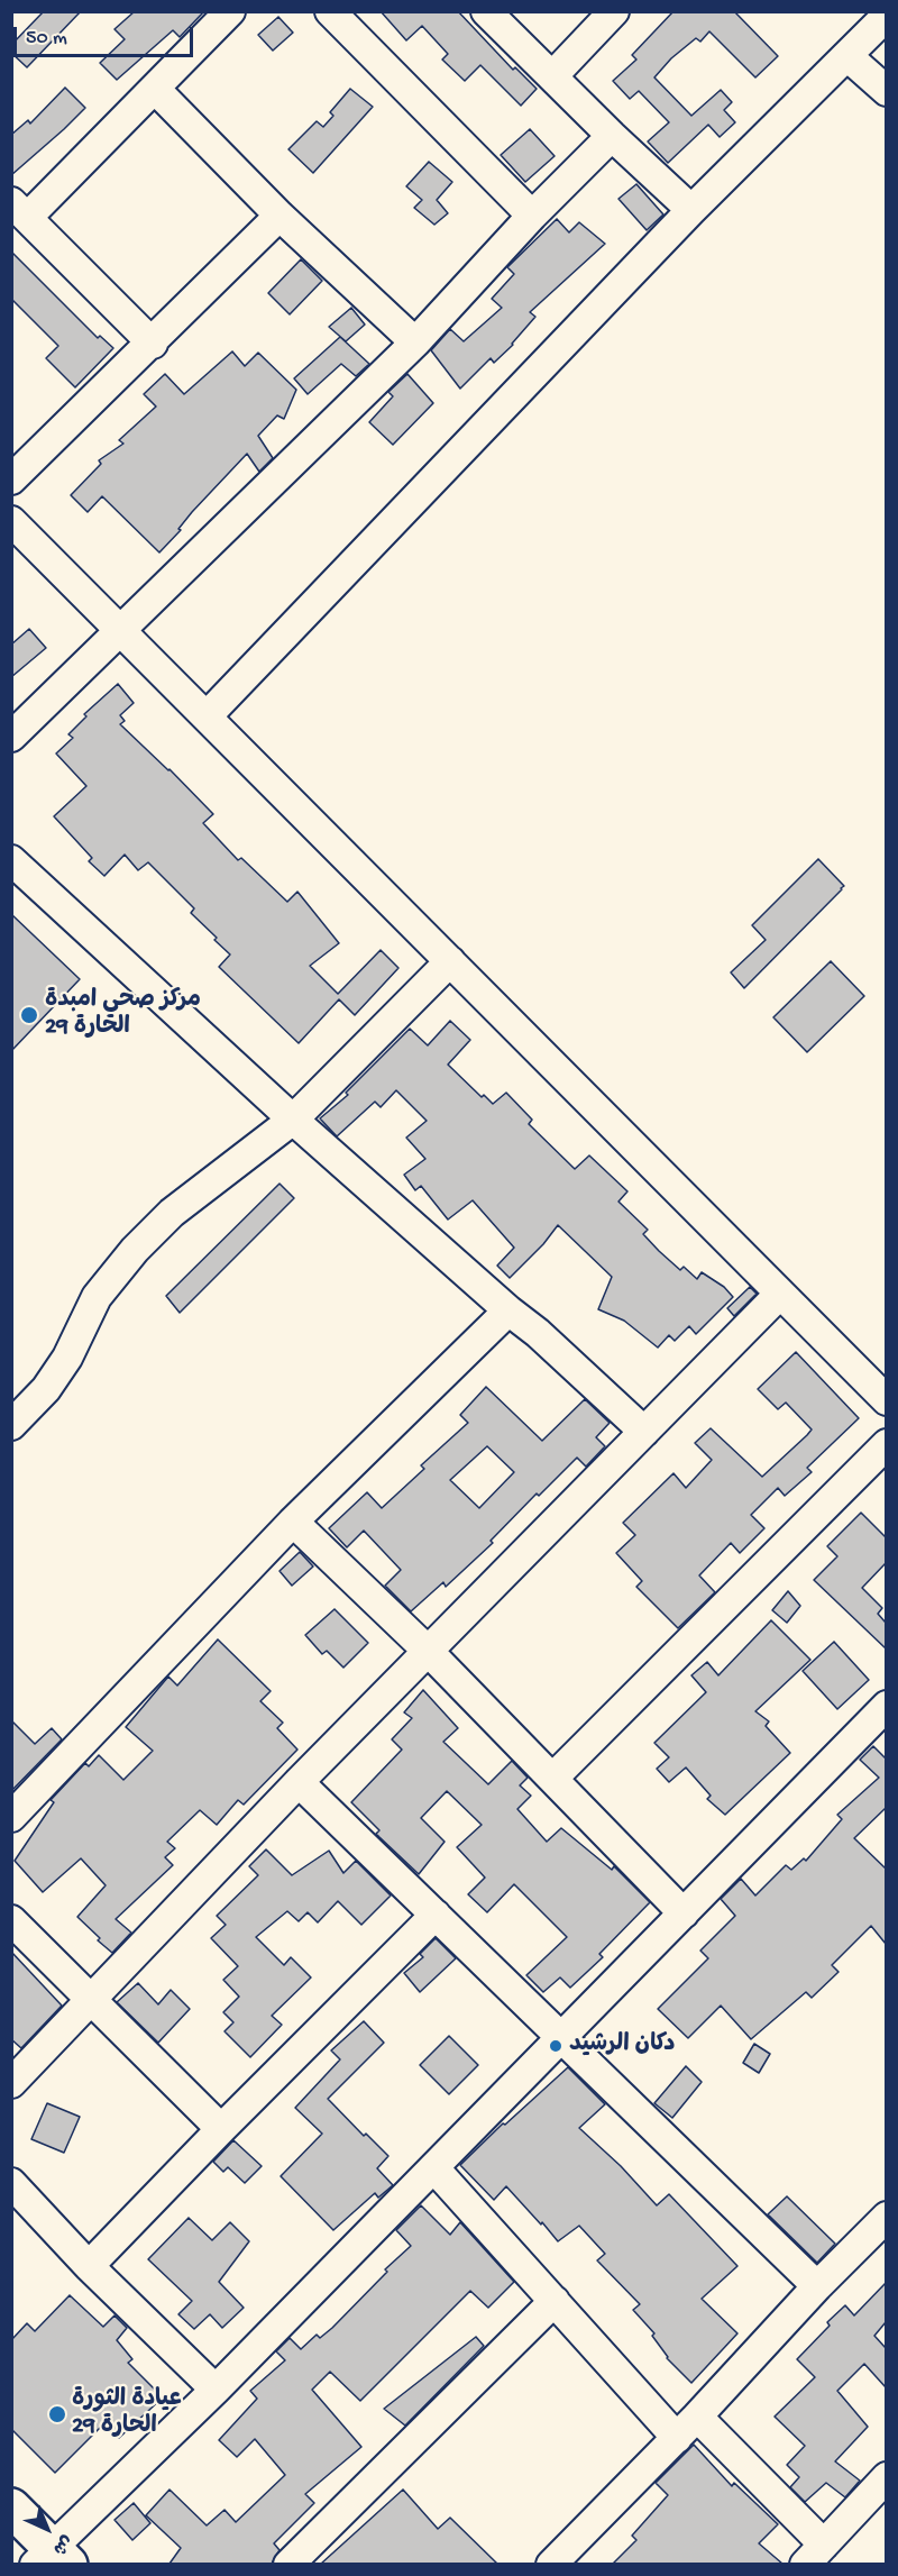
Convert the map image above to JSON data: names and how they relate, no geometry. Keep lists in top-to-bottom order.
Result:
{
  "places": ["مركز صحي امبدة الحارة 29", "دكان الرشيد", "عيادة الثورة الحارة 29"],
  "scale_bar": "50 m",
  "north": "bottom right"
}
